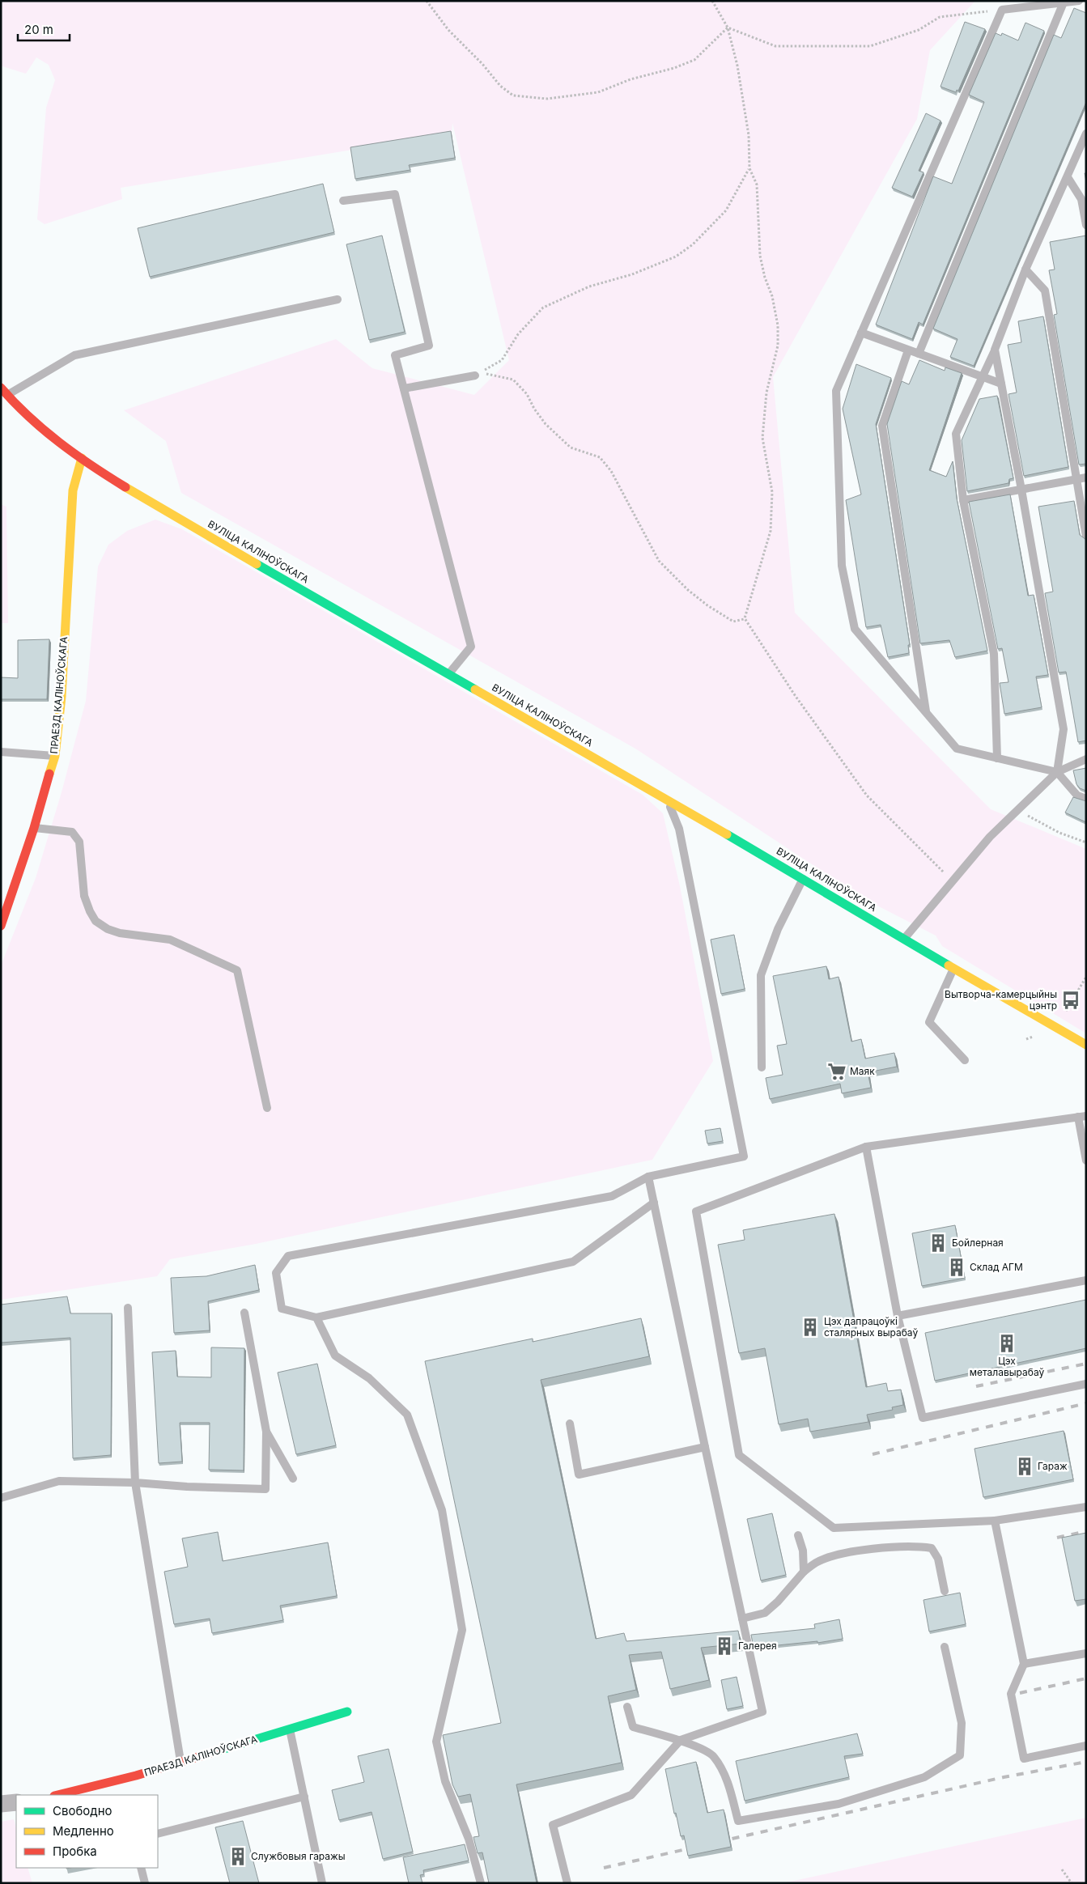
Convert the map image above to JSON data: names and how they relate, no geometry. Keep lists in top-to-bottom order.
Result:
{
  "streets": {
    "street": ["ВУЛІЦА КАЛІНОЎСКАГА", "ПРАЕЗД КАЛІНОЎСКАГА"]
  },
  "crossings": [
    ["ВУЛІЦА КАЛІНОЎСКАГА", "ПРАЕЗД КАЛІНОЎСКАГА"]
  ],
  "places": {
    "bus stop": ["Вытворча-камерцыйны цэнтр"],
    "supermarket": ["Маяк"],
    "building": [
      "Бойлерная",
      "Склад АГМ",
      "Цэх дапрацоўкі сталярных вырабаў",
      "Цэх металавырабаў",
      "Гараж",
      "Галерея",
      "Службовыя гаражы"
    ]
  },
  "legend": ["Свободно", "Медленно", "Пробка"],
  "scale_bar": "20 m"
}
